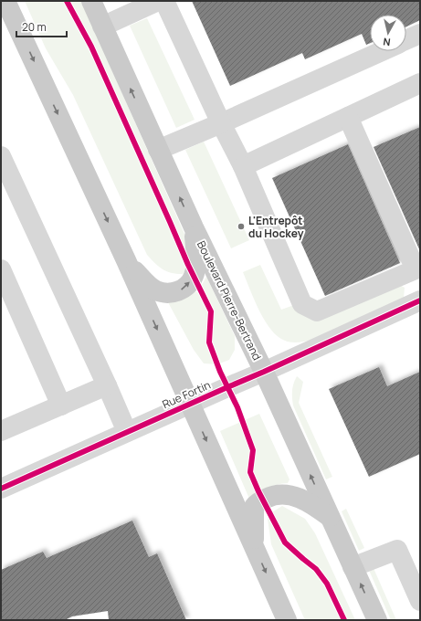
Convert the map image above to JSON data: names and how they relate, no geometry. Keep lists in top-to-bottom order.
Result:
{
  "streets": {
    "main road": ["Boulevard Pierre-Bertrand"],
    "street": ["Rue Fortin"]
  },
  "crossings": [
    ["Boulevard Pierre-Bertrand", "Rue Fortin"]
  ],
  "places": ["L'Entrepôt du Hockey"],
  "scale_bar": "20 m",
  "north": "bottom"
}
